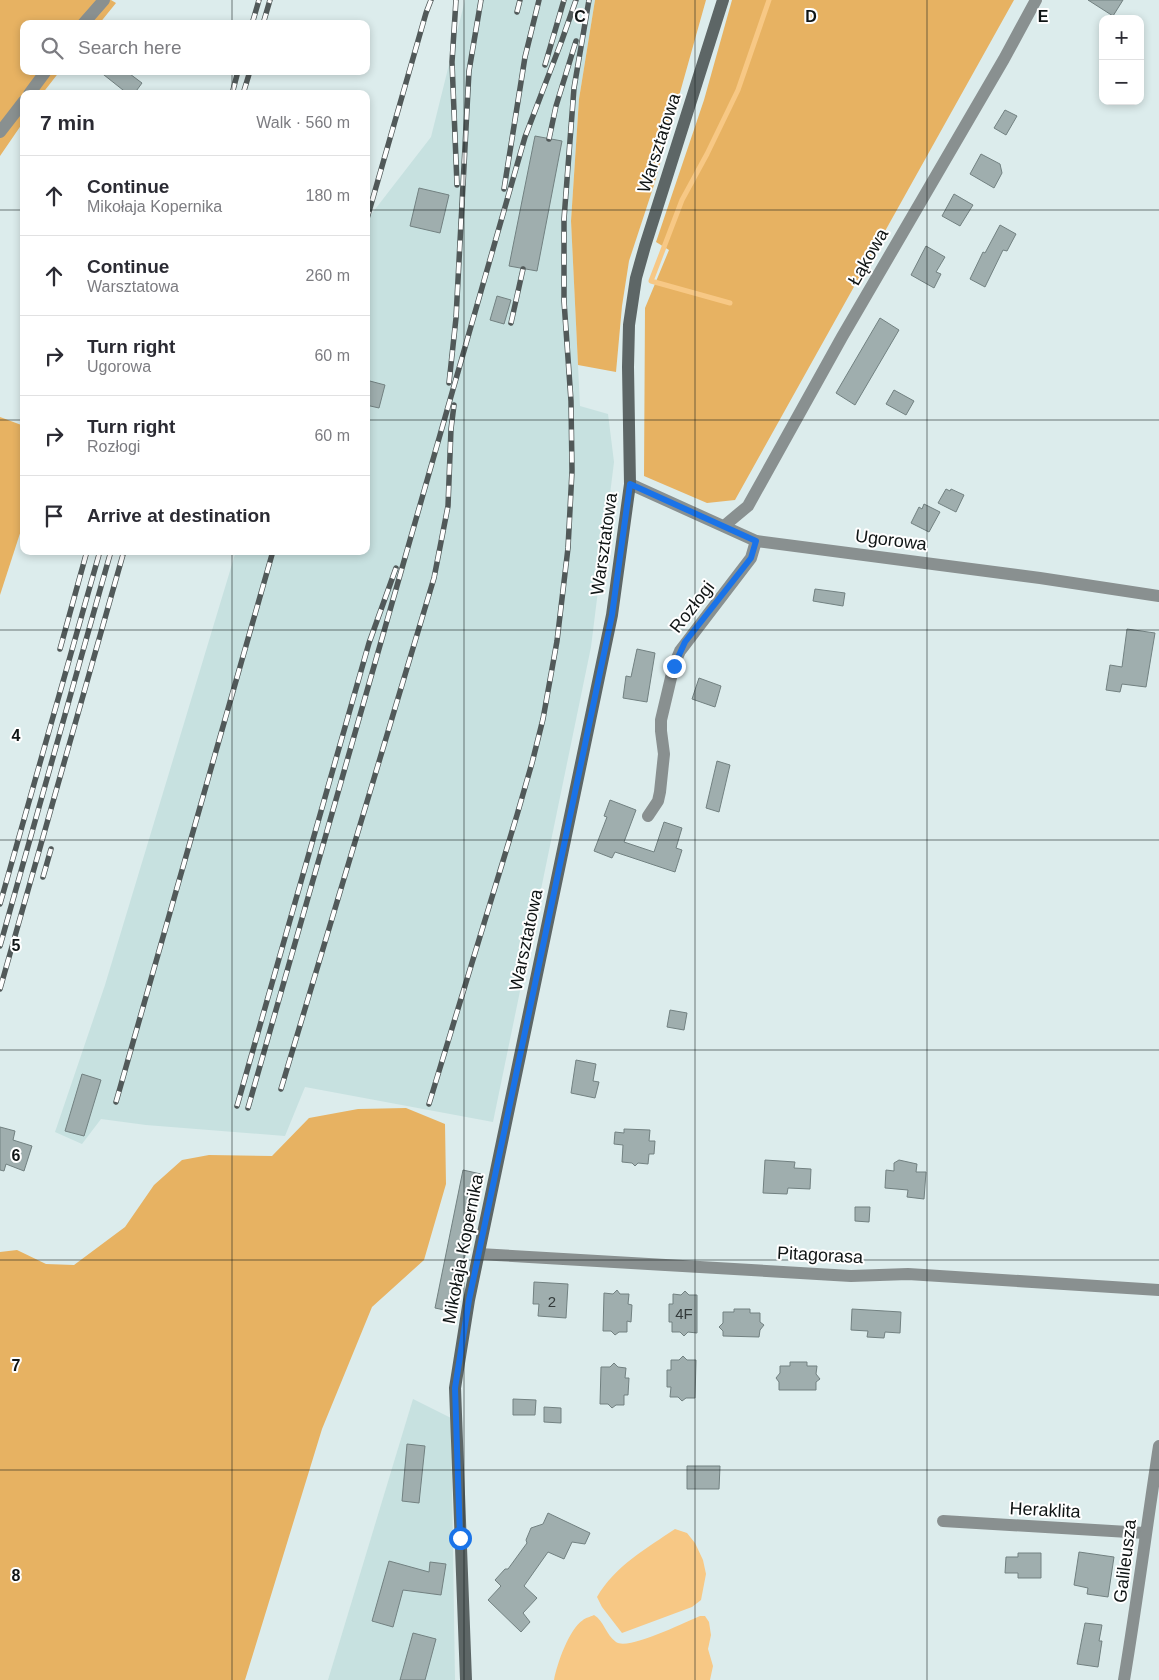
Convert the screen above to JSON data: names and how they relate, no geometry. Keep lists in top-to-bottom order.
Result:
{
  "streets": {
    "street": [
      "Warsztatowa",
      "Łąkowa",
      "Ugorowa",
      "Rozłogi",
      "Mikołaja Kopernika",
      "Pitagorasa",
      "Heraklita",
      "Galileusza"
    ]
  },
  "crossings": [
    ["Warsztatowa", "Ugorowa"],
    ["Warsztatowa", "Mikołaja Kopernika"],
    ["Łąkowa", "Ugorowa"],
    ["Ugorowa", "Rozłogi"],
    ["Mikołaja Kopernika", "Pitagorasa"],
    ["Heraklita", "Galileusza"]
  ],
  "house_numbers": ["2", "4F"],
  "page": {
    "map_buttons": ["+", "−"],
    "search": "Search here",
    "heading": ["7 min", "Walk · 560 m"],
    "list": [
      ["Continue", "Mikołaja Kopernika", "180 m"],
      ["Continue", "Warsztatowa", "260 m"],
      ["Turn right", "Ugorowa", "60 m"],
      ["Turn right", "Rozłogi", "60 m"],
      "Arrive at destination"
    ]
  },
  "grid": {
    "columns": ["C", "D", "E"],
    "rows": [
      "4",
      "5",
      "6",
      "7",
      "8"
    ]
  }
}
